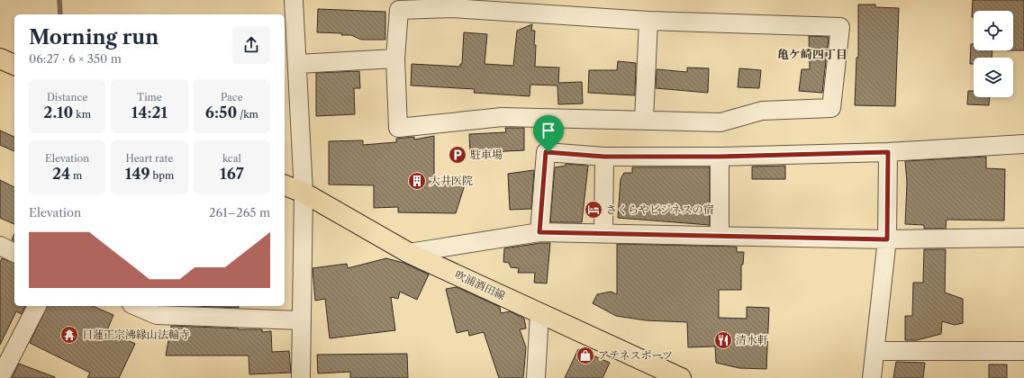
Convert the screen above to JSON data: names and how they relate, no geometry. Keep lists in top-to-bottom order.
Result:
{
  "streets": {
    "main road": ["吹浦酒田線"]
  },
  "districts": ["亀ケ崎四丁目"],
  "places": {
    "parking": ["駐車場"],
    "building": ["大井医院"],
    "hotel": ["さくらやビジネスの宿"],
    "temple": ["日蓮正宗沸縁山法輪寺"],
    "restaurant": ["清水軒"],
    "shop": ["アテネスポーツ"]
  },
  "page": {
    "heading": ["Morning run", "06:27 · 6 × 350 m"],
    "stats": [
      ["Distance", "2.10 km"],
      ["Time", "14:21"],
      ["Pace", "6:50 /km"],
      ["Elevation", "24 m"],
      ["Heart rate", "149 bpm"],
      ["kcal", "167"]
    ],
    "chart": ["Elevation", "261–265 m"]
  }
}
